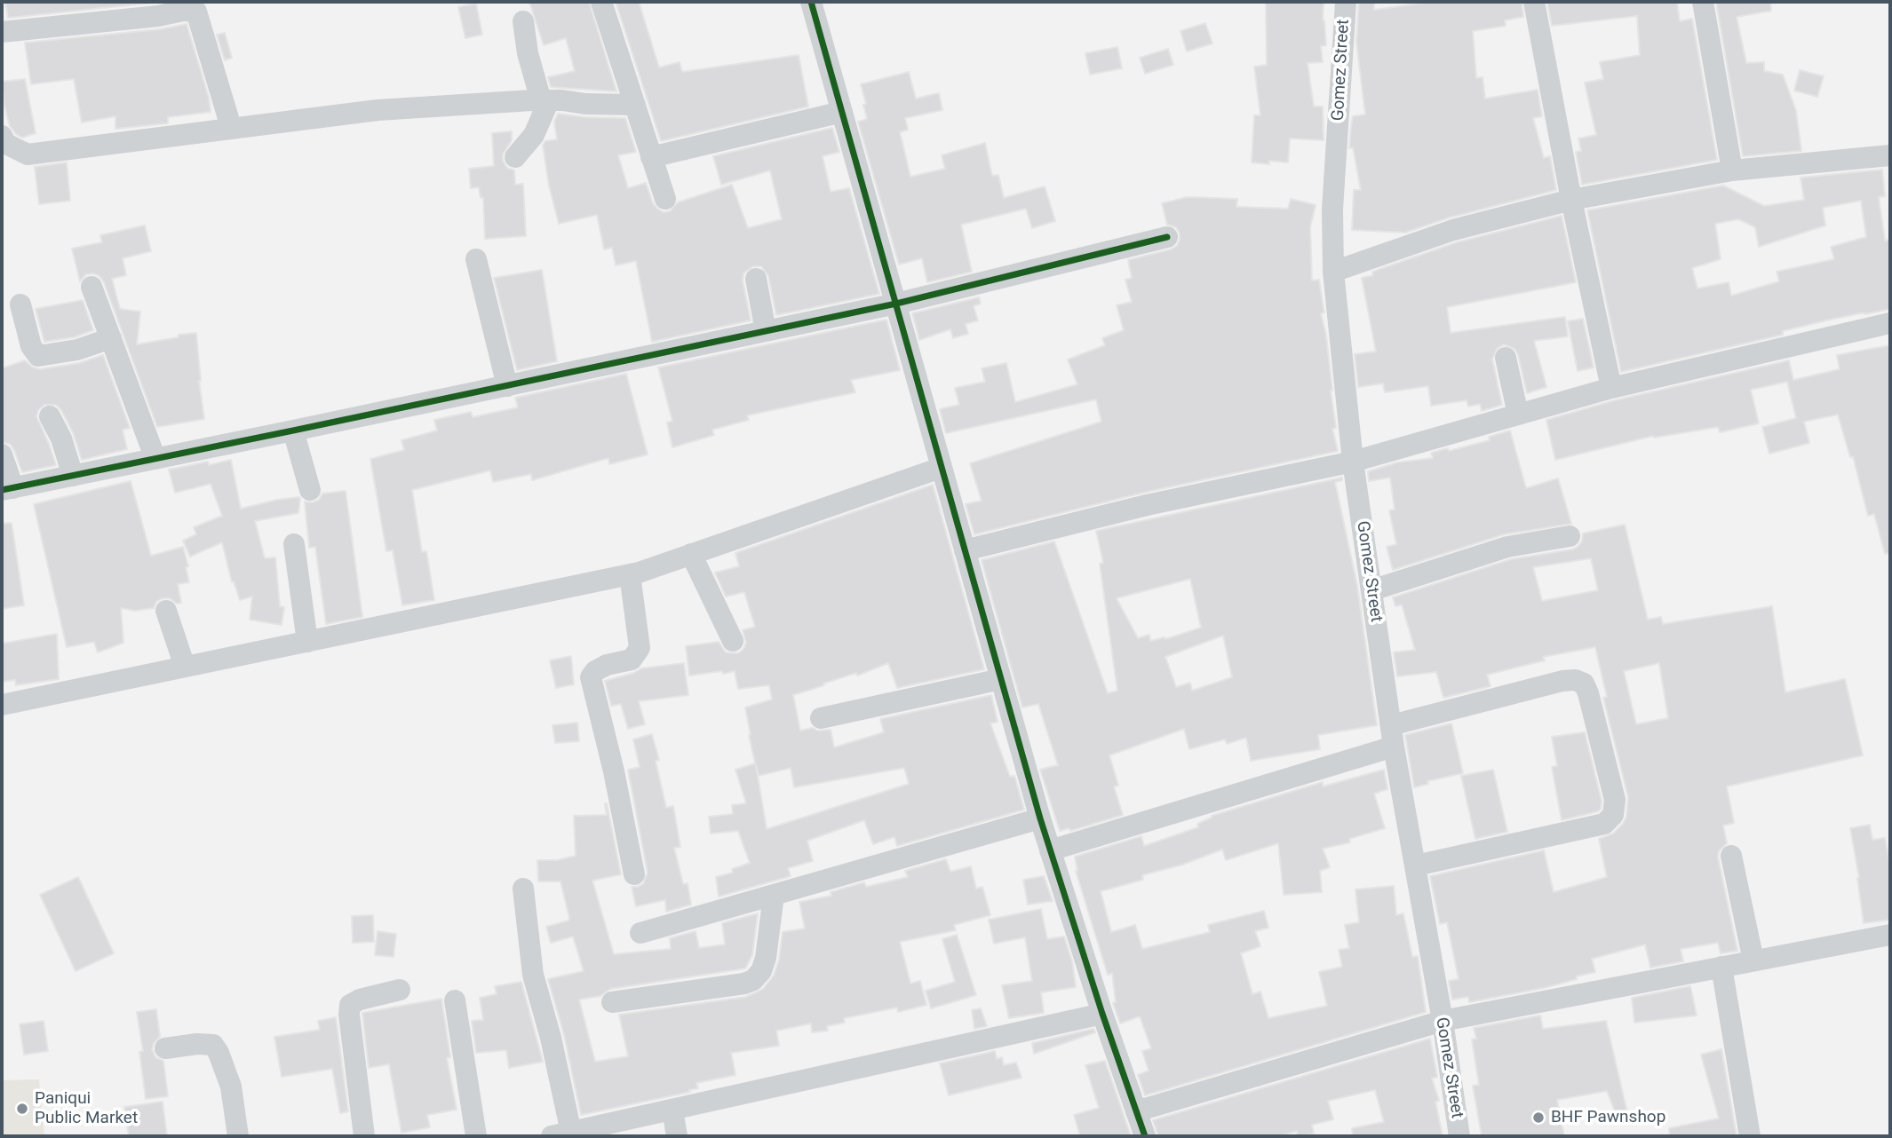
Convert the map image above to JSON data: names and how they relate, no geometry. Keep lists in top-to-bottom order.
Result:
{
  "streets": {
    "street": ["Gomez Street"]
  },
  "places": ["Paniqui Public Market", "BHF Pawnshop"]
}
